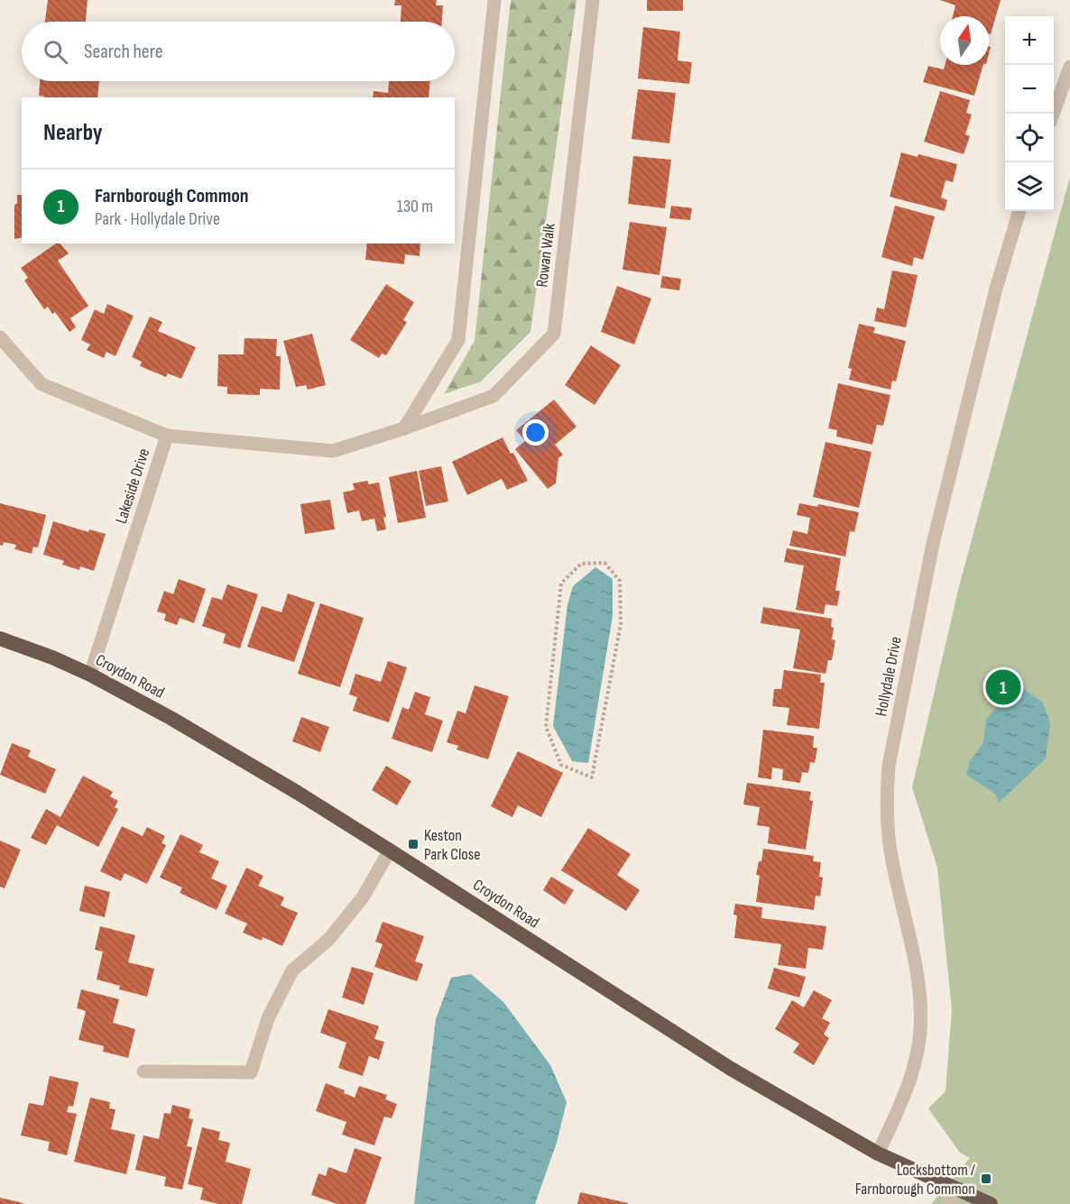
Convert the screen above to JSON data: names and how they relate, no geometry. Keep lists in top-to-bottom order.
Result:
{
  "streets": {
    "highway": ["Croydon Road"],
    "street": ["Rowan Walk", "Lakeside Drive", "Hollydale Drive"]
  },
  "crossings": [
    ["Rowan Walk", "Lakeside Drive"],
    ["Lakeside Drive", "Croydon Road"],
    ["Croydon Road", "Hollydale Drive"]
  ],
  "places": {
    "transit": ["Keston Park Close", "Locksbottom / Farnborough Common"]
  },
  "north": "top",
  "page": {
    "map_buttons": ["+", "−"],
    "search": "Search here",
    "heading": "Nearby",
    "list": [
      {
        "mark": "1",
        "name": "Farnborough Common",
        "note": "Park · Hollydale Drive",
        "value": "130 m"
      }
    ],
    "pins": "1"
  }
}
